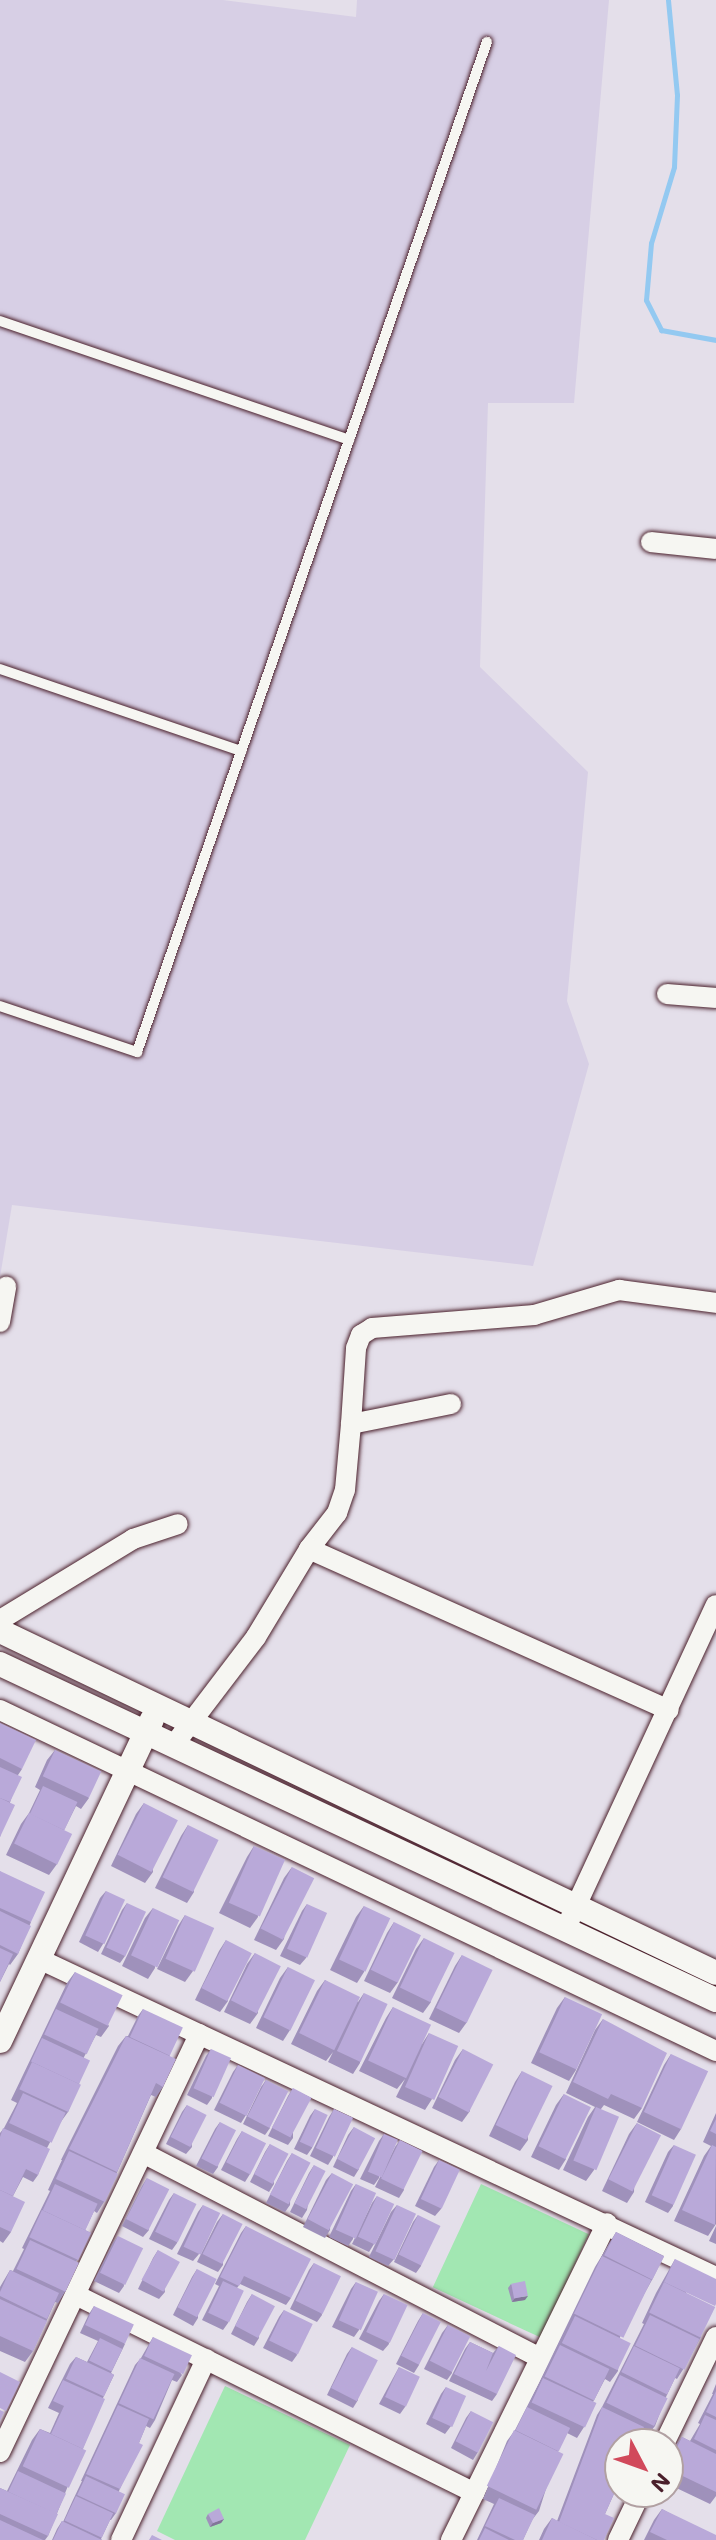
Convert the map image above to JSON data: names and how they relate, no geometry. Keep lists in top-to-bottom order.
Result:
{
  "north": "bottom right"
}
